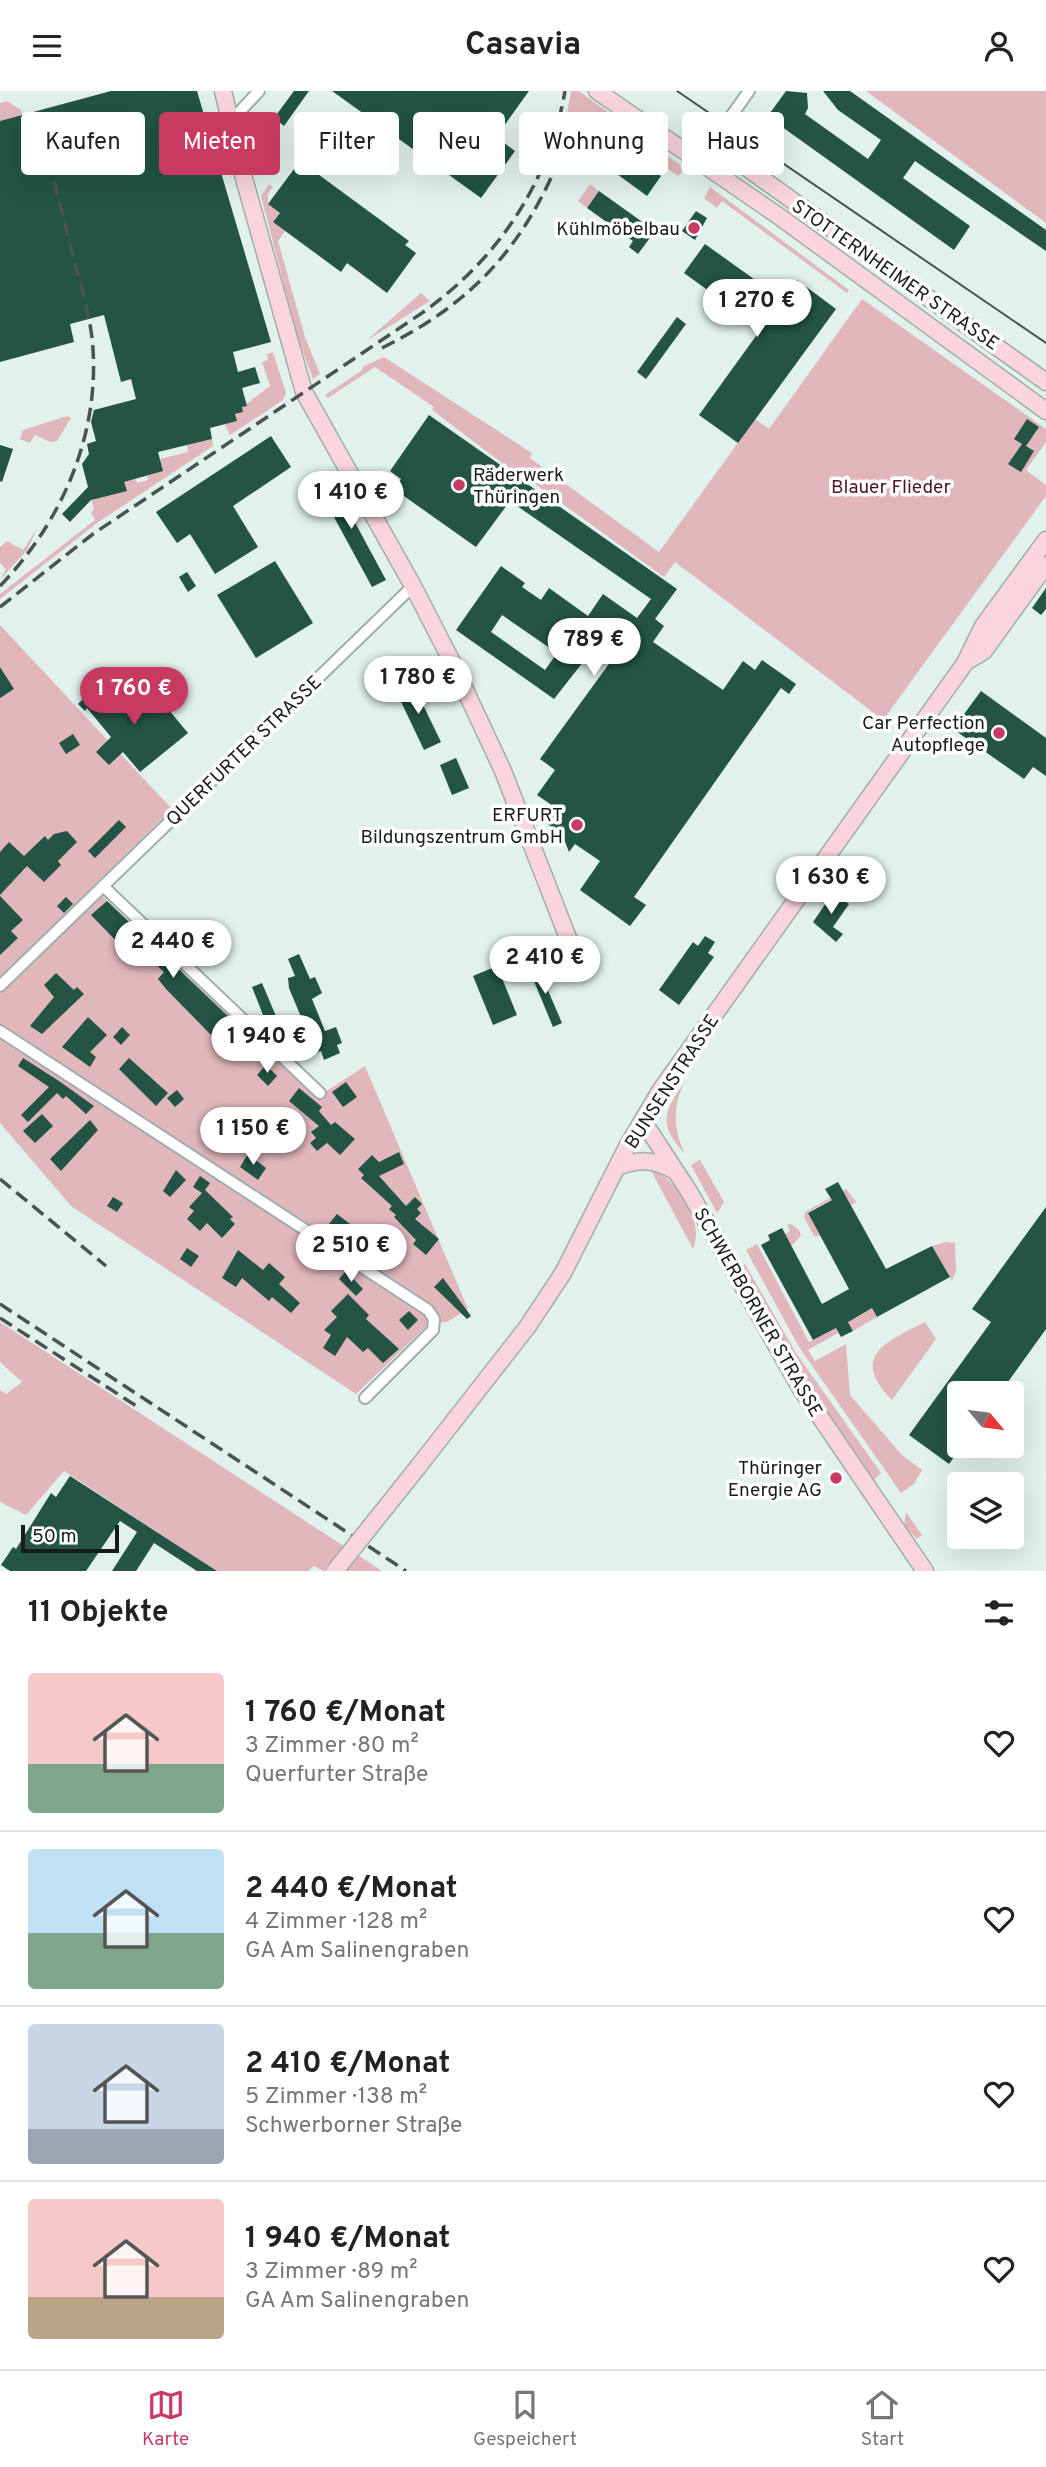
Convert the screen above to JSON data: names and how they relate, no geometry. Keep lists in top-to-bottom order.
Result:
{
  "streets": {
    "main road": ["STOTTERNHEIMER STRASSE", "BUNSENSTRASSE", "SCHWERBORNER STRASSE"],
    "street": ["QUERFURTER STRASSE"]
  },
  "crossings": [
    ["BUNSENSTRASSE", "SCHWERBORNER STRASSE"]
  ],
  "parks": ["Blauer Flieder"],
  "places": [
    "Kühlmöbelbau",
    "Räderwerk Thüringen",
    "Car Perfection Autopflege",
    "ERFURT Bildungszentrum GmbH",
    "Thüringer Energie AG"
  ],
  "scale_bar": "50 m",
  "north": "bottom right",
  "page": {
    "header": "Casavia",
    "chip": [
      "Kaufen",
      "Mieten",
      "Filter",
      "Neu",
      "Wohnung",
      "Haus"
    ],
    "price": [
      "1 270 €",
      "1 410 €",
      "789 €",
      "1 780 €",
      "1 760 €",
      "1 630 €",
      "2 440 €",
      "2 410 €",
      "1 940 €",
      "1 150 €",
      "2 510 €"
    ],
    "scale": "50 m",
    "heading": "11 Objekte",
    "list": [
      {
        "name": "1 760 €/Monat",
        "note": "3 Zimmer · 80 m² · Querfurter Straße"
      },
      {
        "name": "2 440 €/Monat",
        "note": "4 Zimmer · 128 m² · GA Am Salinengraben"
      },
      {
        "name": "2 410 €/Monat",
        "note": "5 Zimmer · 138 m² · Schwerborner Straße"
      },
      {
        "name": "1 940 €/Monat",
        "note": "3 Zimmer · 89 m² · GA Am Salinengraben"
      }
    ],
    "tabs": ["Karte", "Gespeichert", "Start"]
  }
}
